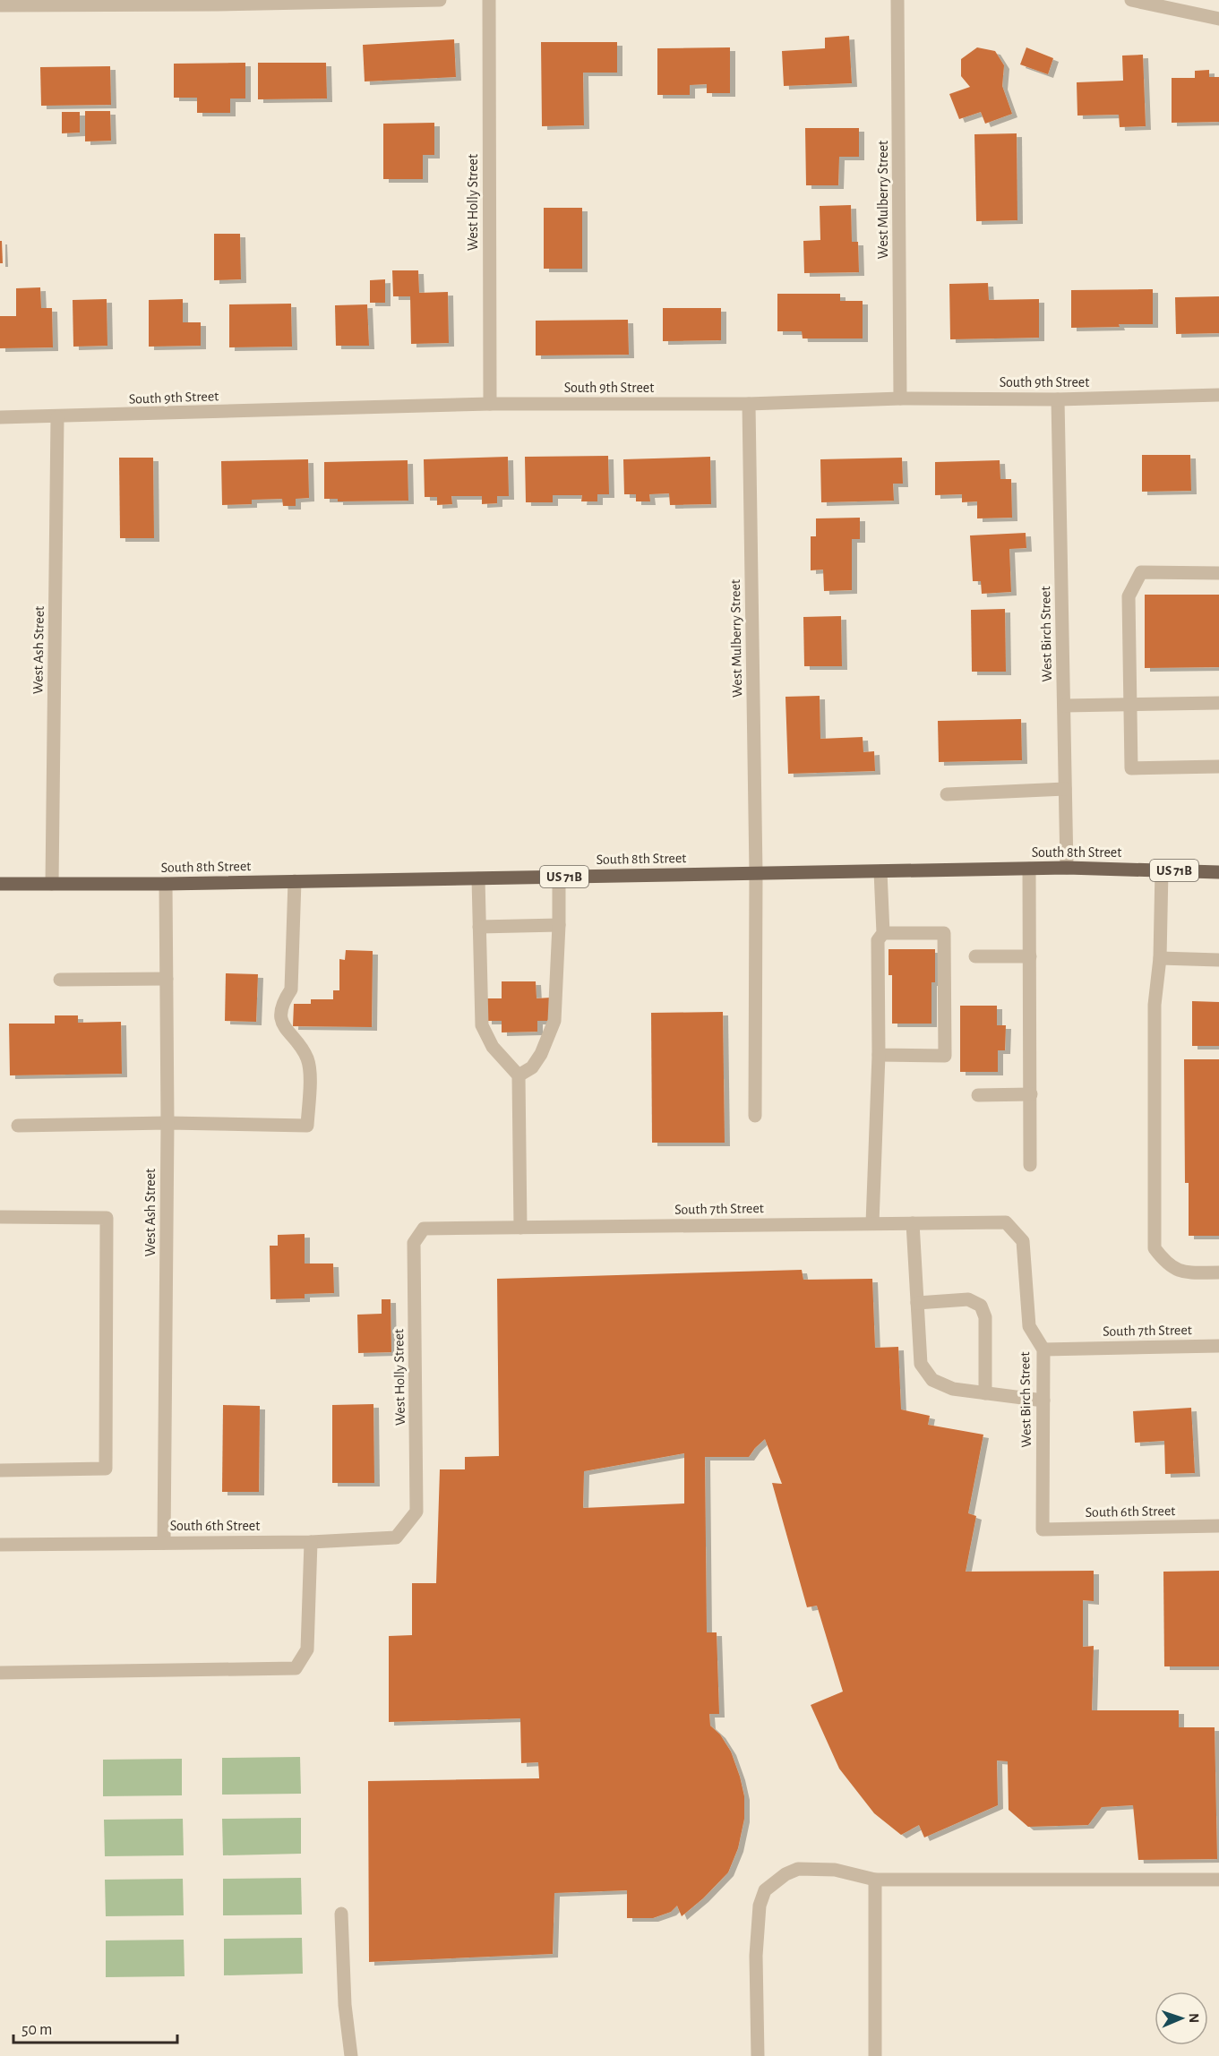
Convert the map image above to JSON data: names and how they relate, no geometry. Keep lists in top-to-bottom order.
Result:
{
  "streets": {
    "main road": ["South 8th Street", "US 71B"],
    "street": [
      "West Mulberry Street",
      "West Holly Street",
      "South 9th Street",
      "West Birch Street",
      "West Ash Street",
      "South 7th Street",
      "South 6th Street"
    ]
  },
  "crossings": [
    ["West Mulberry Street", "South 9th Street"],
    ["West Mulberry Street", "South 8th Street"],
    ["West Holly Street", "South 9th Street"],
    ["West Holly Street", "South 7th Street"],
    ["West Holly Street", "South 6th Street"],
    ["South 9th Street", "West Birch Street"],
    ["South 9th Street", "West Ash Street"],
    ["West Birch Street", "South 8th Street"],
    ["West Birch Street", "South 7th Street"],
    ["West Birch Street", "South 6th Street"],
    ["West Ash Street", "South 8th Street"],
    ["West Ash Street", "South 6th Street"]
  ],
  "scale_bar": "50 m",
  "north": "right"
}
